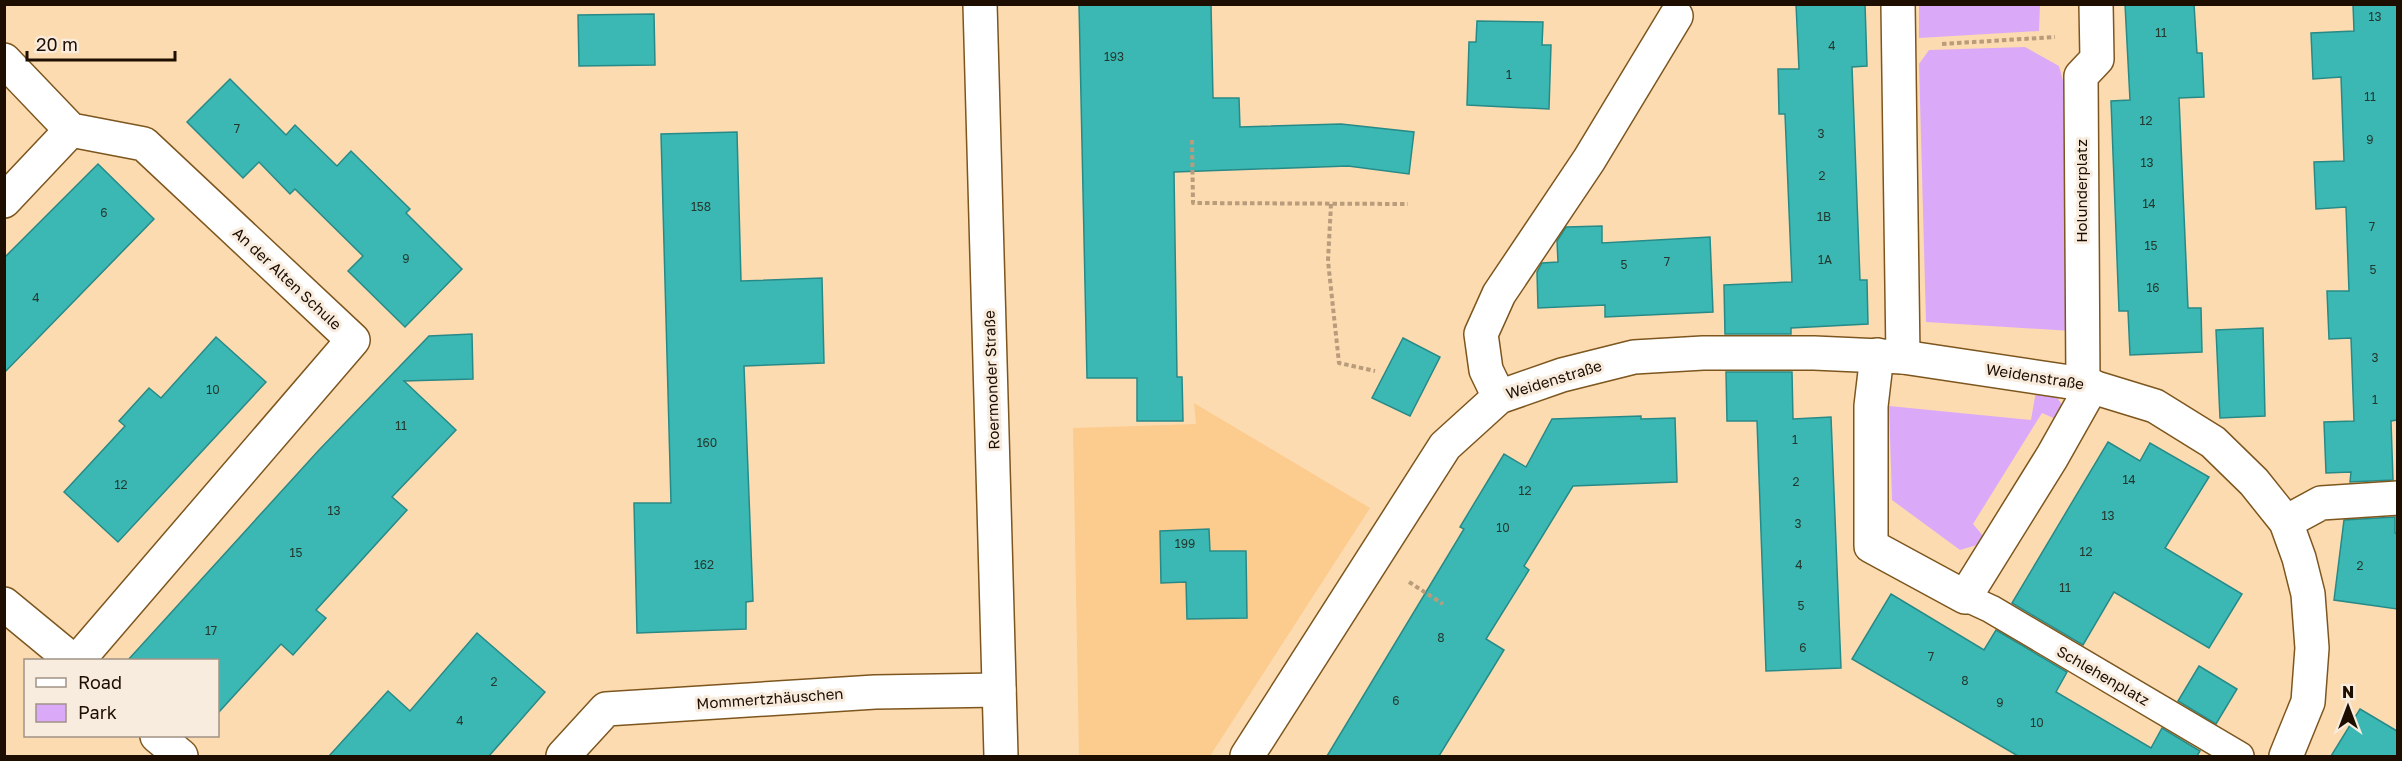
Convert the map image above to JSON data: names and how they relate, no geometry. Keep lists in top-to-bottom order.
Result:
{
  "streets": {
    "street": [
      "Holunderplatz",
      "An der Alten Schule",
      "Weidenstraße",
      "Roermonder Straße",
      "Schlehenplatz",
      "Mommertzhäuschen"
    ]
  },
  "crossings": [
    ["Holunderplatz", "Weidenstraße"],
    ["Weidenstraße", "Schlehenplatz"],
    ["Roermonder Straße", "Mommertzhäuschen"]
  ],
  "house_numbers": [
    "13",
    "11",
    "4",
    "193",
    "1",
    "11",
    "12",
    "7",
    "3",
    "9",
    "13",
    "2",
    "14",
    "158",
    "6",
    "1B",
    "7",
    "15",
    "9",
    "1A",
    "7",
    "5",
    "5",
    "16",
    "4",
    "3",
    "10",
    "1",
    "11",
    "1",
    "160",
    "14",
    "2",
    "12",
    "12",
    "13",
    "13",
    "3",
    "10",
    "199",
    "12",
    "15",
    "162",
    "4",
    "2",
    "11",
    "5",
    "17",
    "8",
    "6",
    "7",
    "8",
    "2",
    "6",
    "9",
    "4",
    "10"
  ],
  "legend": ["Road", "Park"],
  "scale_bar": "20 m",
  "north": "top"
}
